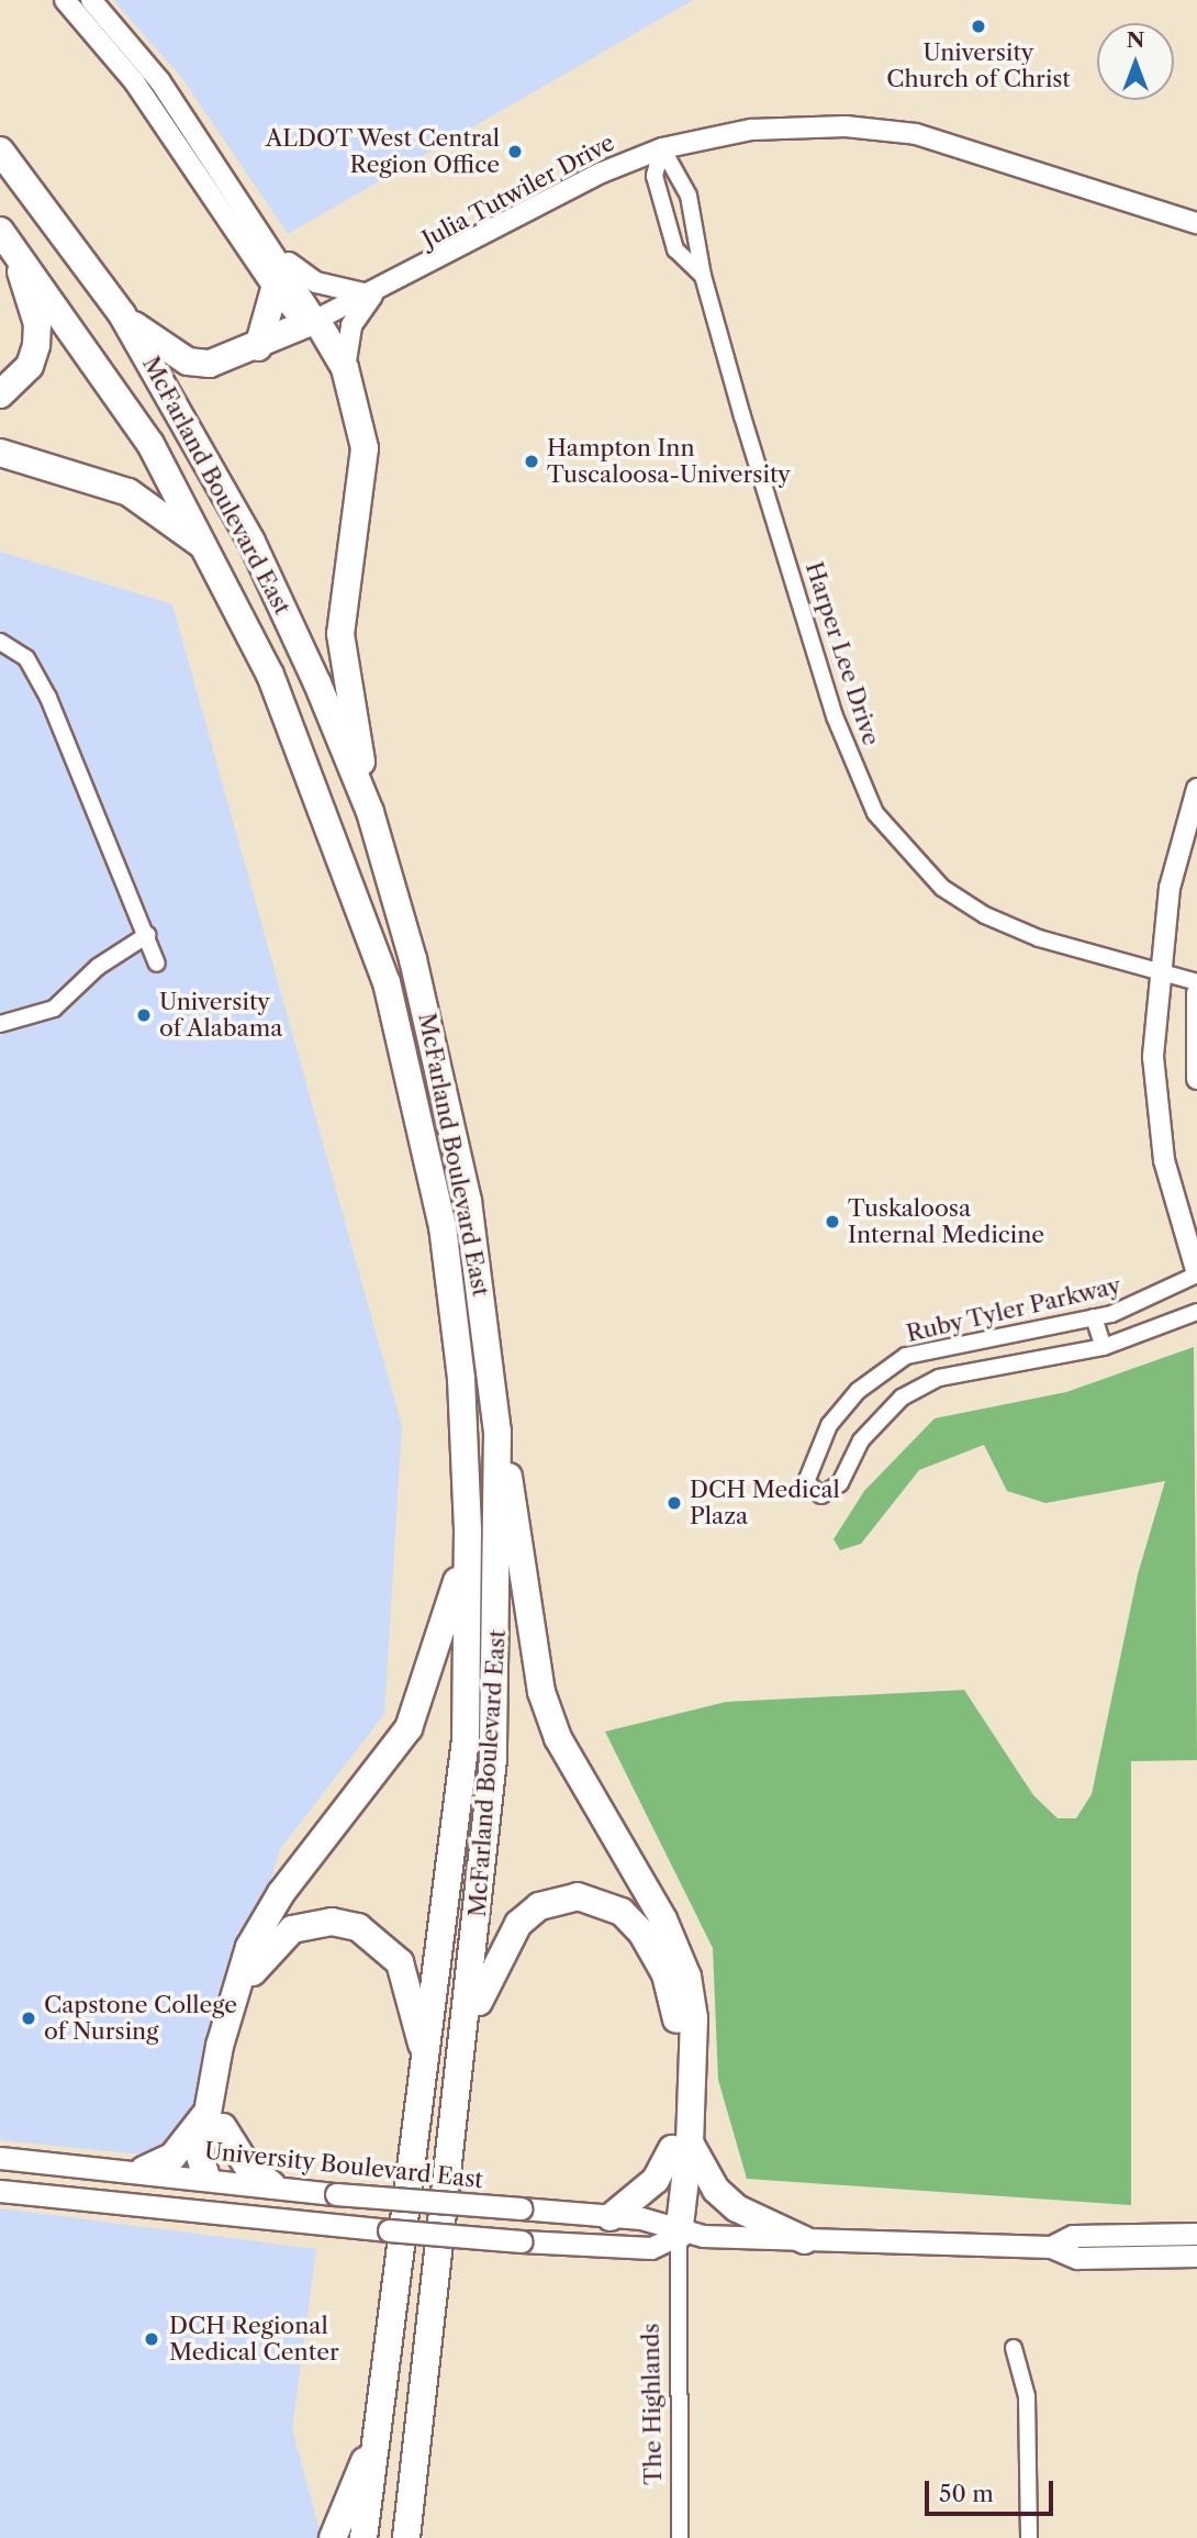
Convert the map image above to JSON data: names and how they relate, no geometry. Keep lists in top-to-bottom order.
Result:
{
  "streets": {
    "highway": ["McFarland Boulevard East"],
    "main road": ["University Boulevard East"],
    "street": [
      "Julia Tutwiler Drive",
      "Harper Lee Drive",
      "Ruby Tyler Parkway",
      "The Highlands"
    ]
  },
  "crossings": [
    ["Julia Tutwiler Drive", "Harper Lee Drive"],
    ["University Boulevard East", "The Highlands"]
  ],
  "places": [
    "University Church of Christ",
    "ALDOT West Central Region Office",
    "Hampton Inn Tuscaloosa-University",
    "University of Alabama",
    "Tuskaloosa Internal Medicine",
    "DCH Medical Plaza",
    "Capstone College of Nursing",
    "DCH Regional Medical Center"
  ],
  "scale_bar": "50 m",
  "north": "top"
}
